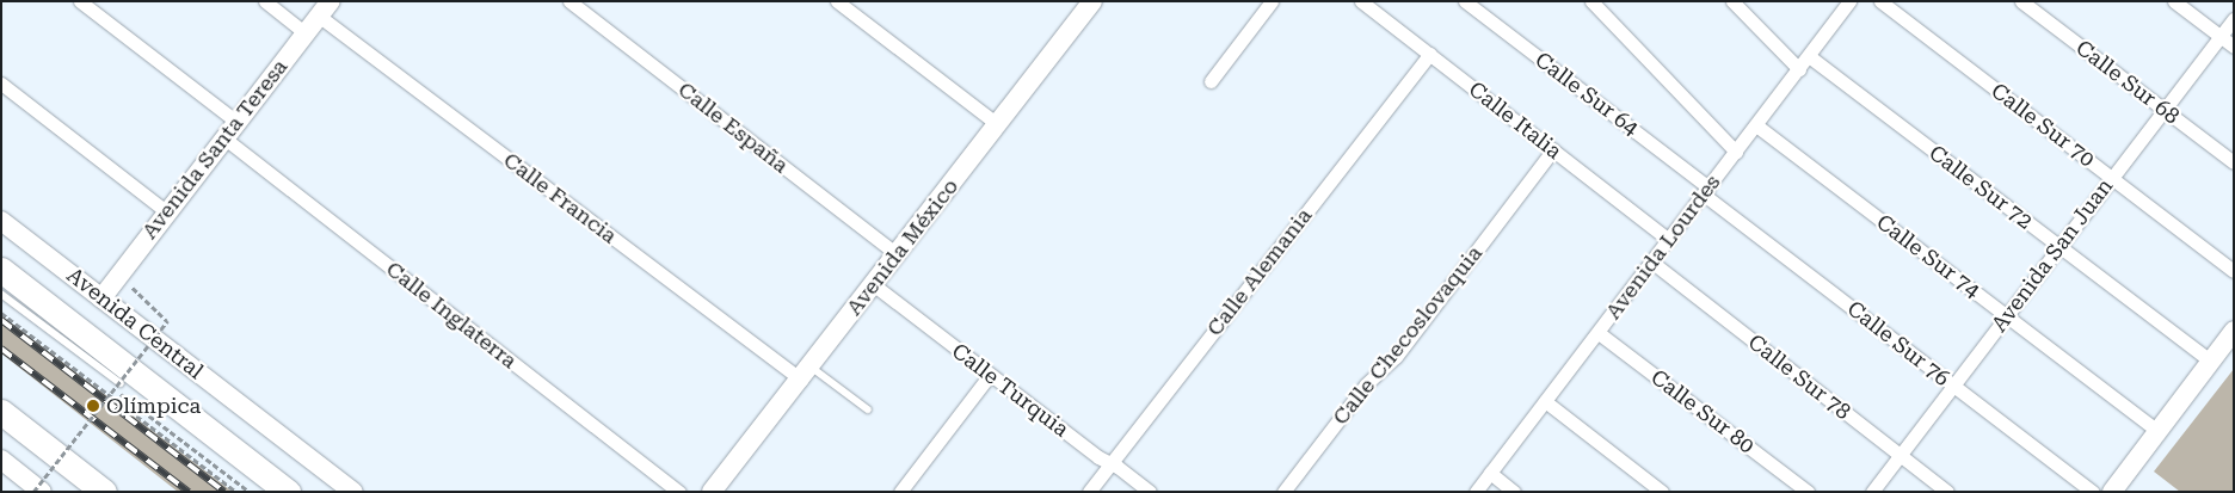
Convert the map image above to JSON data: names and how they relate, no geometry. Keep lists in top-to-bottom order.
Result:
{
  "streets": {
    "highway": ["Avenida Central"],
    "street": [
      "Calle Sur 68",
      "Calle Sur 64",
      "Calle Italia",
      "Calle Sur 70",
      "Calle España",
      "Avenida Santa Teresa",
      "Calle Sur 72",
      "Calle Francia",
      "Avenida México",
      "Avenida Lourdes",
      "Avenida San Juan",
      "Calle Sur 74",
      "Calle Alemania",
      "Calle Inglaterra",
      "Calle Checoslovaquia",
      "Calle Sur 76",
      "Calle Sur 78",
      "Calle Turquia",
      "Calle Sur 80"
    ]
  },
  "crossings": [
    ["Calle Sur 68", "Avenida San Juan"],
    ["Calle Sur 64", "Avenida Lourdes"],
    ["Calle Sur 64", "Calle Sur 76"],
    ["Calle Italia", "Avenida Lourdes"],
    ["Calle Italia", "Calle Alemania"],
    ["Calle Italia", "Calle Checoslovaquia"],
    ["Calle Sur 70", "Avenida San Juan"],
    ["Calle España", "Avenida México"],
    ["Avenida Santa Teresa", "Calle Francia"],
    ["Avenida Santa Teresa", "Calle Inglaterra"],
    ["Avenida Santa Teresa", "Avenida Central"],
    ["Calle Sur 72", "Avenida Lourdes"],
    ["Calle Sur 72", "Avenida San Juan"],
    ["Calle Francia", "Avenida México"],
    ["Avenida México", "Calle Turquia"],
    ["Avenida Lourdes", "Calle Sur 74"],
    ["Avenida Lourdes", "Calle Sur 76"],
    ["Avenida Lourdes", "Calle Sur 78"],
    ["Avenida Lourdes", "Calle Sur 80"],
    ["Avenida San Juan", "Calle Sur 74"],
    ["Avenida San Juan", "Calle Sur 76"],
    ["Avenida San Juan", "Calle Sur 78"],
    ["Calle Alemania", "Calle Turquia"]
  ],
  "places": ["Olímpica"]
}
